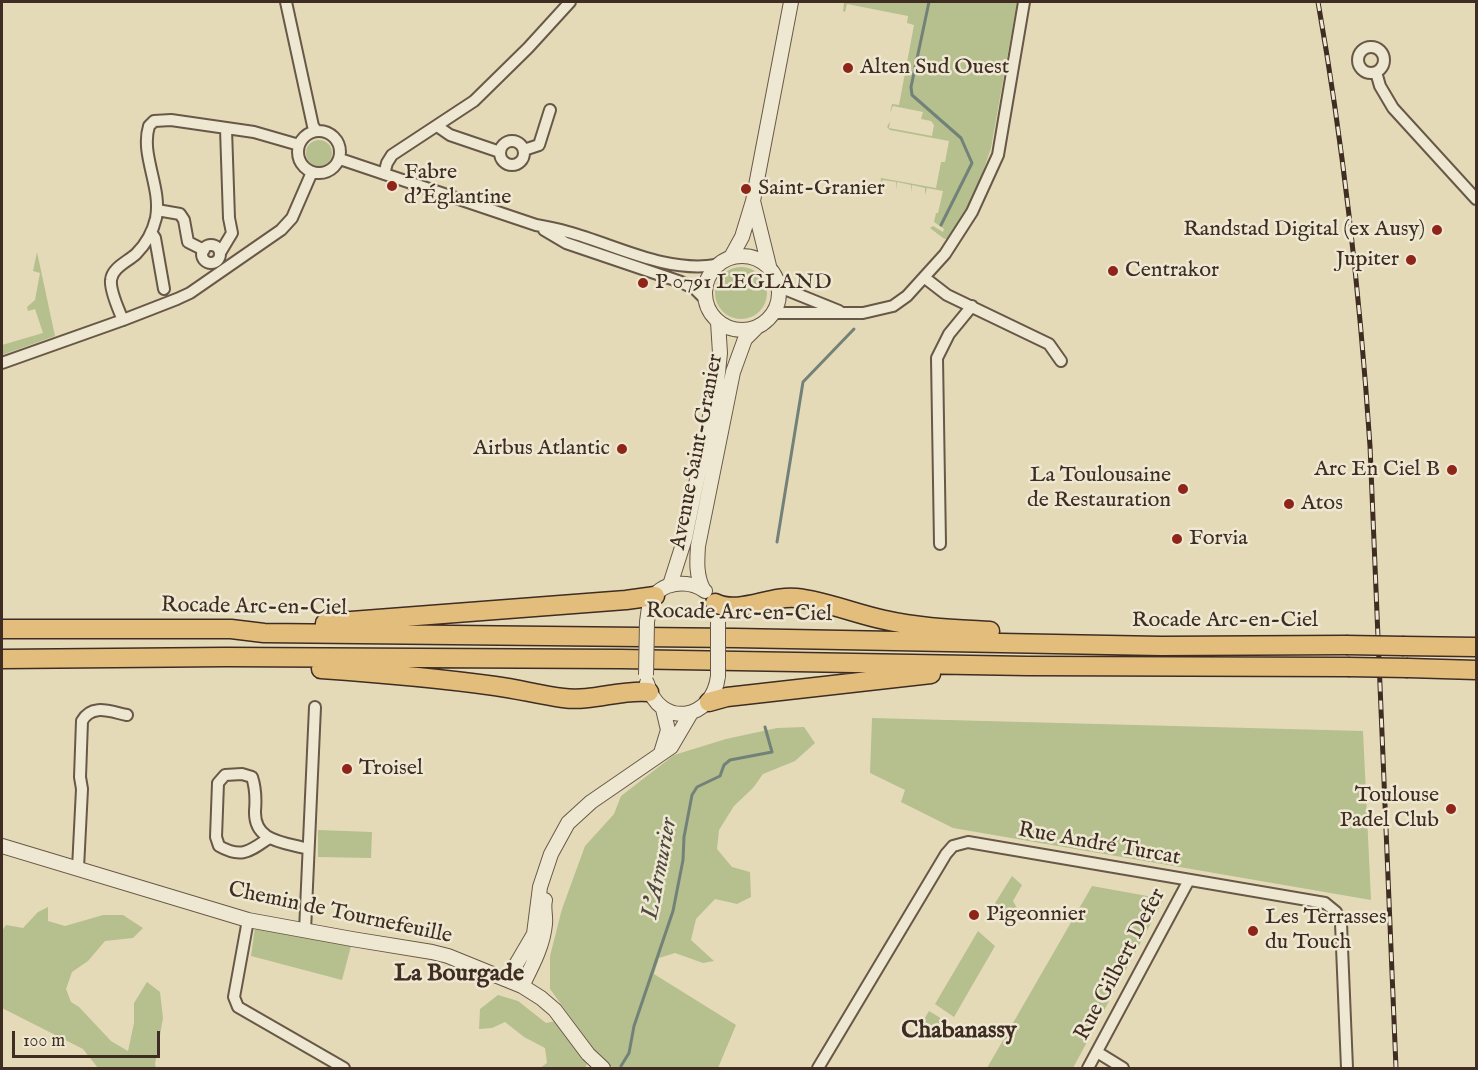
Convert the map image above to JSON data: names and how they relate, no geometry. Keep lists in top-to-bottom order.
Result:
{
  "streets": {
    "highway": ["Rocade Arc-en-Ciel"],
    "street": [
      "Avenue Saint-Granier",
      "Rue André Turcat",
      "Chemin de Tournefeuille",
      "Rue Gilbert Defer"
    ]
  },
  "crossings": [
    ["Rue André Turcat", "Rue Gilbert Defer"]
  ],
  "districts": ["La Bourgade", "Chabanassy"],
  "water": ["L'Armurier"],
  "places": [
    "Alten Sud Ouest",
    "Fabre d'Églantine",
    "Saint-Granier",
    "Randstad Digital (ex Ausy)",
    "Jupiter",
    "Centrakor",
    "P 0791 LEGLAND",
    "Airbus Atlantic",
    "Arc En Ciel B",
    "La Toulousaine de Restauration",
    "Atos",
    "Forvia",
    "Troisel",
    "Toulouse Padel Club",
    "Pigeonnier",
    "Les Terrasses du Touch"
  ],
  "scale_bar": "100 m"
}
